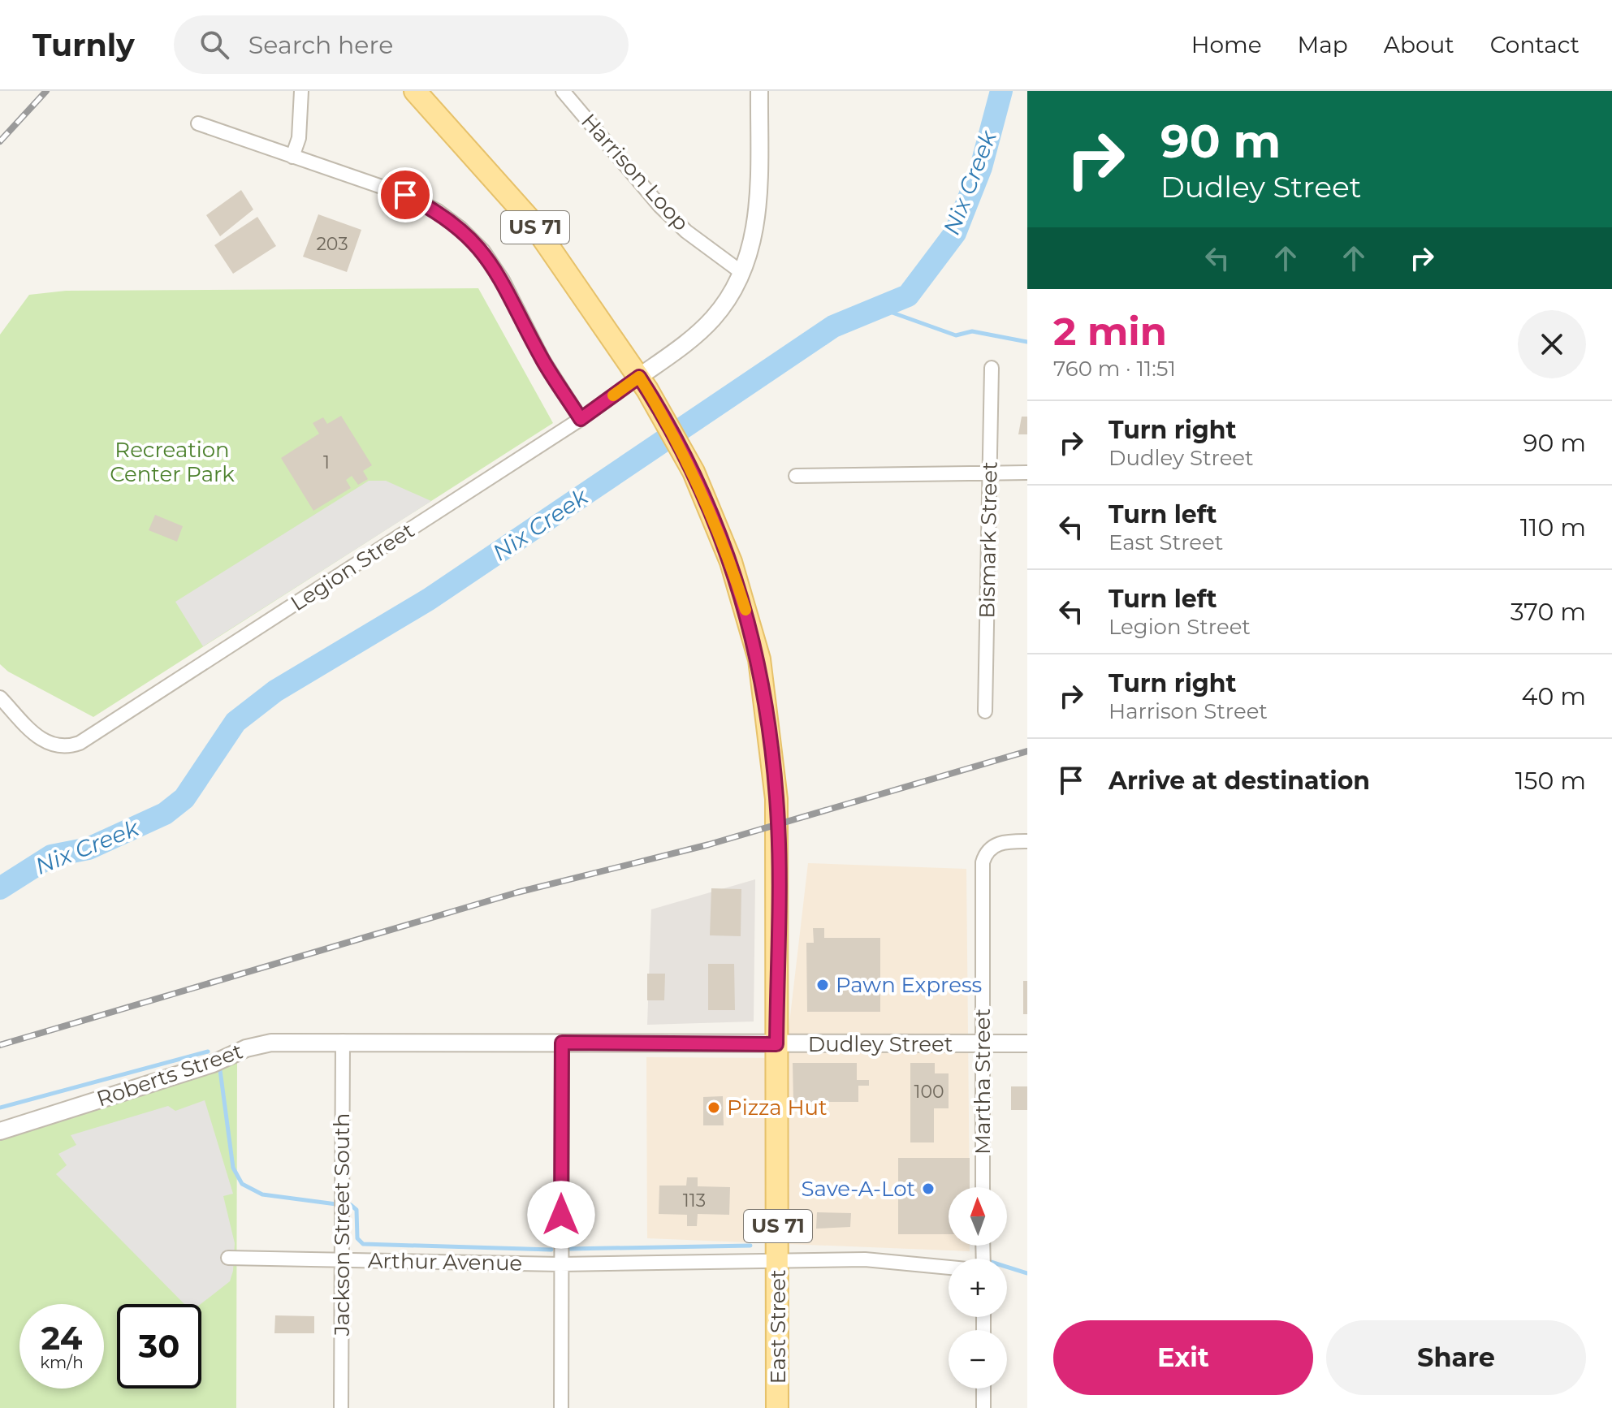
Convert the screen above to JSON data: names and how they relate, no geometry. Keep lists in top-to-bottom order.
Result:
{
  "streets": {
    "main road": ["US 71", "East Street"],
    "street": [
      "Harrison Loop",
      "Bismark Street",
      "Legion Street",
      "Dudley Street",
      "Roberts Street",
      "Martha Street",
      "Jackson Street South",
      "Arthur Avenue"
    ]
  },
  "crossings": [
    ["US 71", "Legion Street"],
    ["US 71", "East Street"],
    ["Legion Street", "East Street"],
    ["Dudley Street", "Roberts Street"],
    ["Dudley Street", "Martha Street"],
    ["Dudley Street", "Jackson Street South"],
    ["Dudley Street", "East Street"],
    ["Roberts Street", "Jackson Street South"],
    ["Jackson Street South", "Arthur Avenue"],
    ["Arthur Avenue", "East Street"]
  ],
  "water": ["Nix Creek"],
  "parks": ["Recreation Center Park"],
  "places": ["Pawn Express", "Pizza Hut", "Save-A-Lot"],
  "house_numbers": [
    "203",
    "1",
    "100",
    "113"
  ],
  "north": "top",
  "page": {
    "header": "Turnly",
    "search": "Search here",
    "nav": [
      "Home",
      "Map",
      "About",
      "Contact"
    ],
    "turn": ["90 m", "Dudley Street"],
    "heading": ["2 min", "760 m · 11:51"],
    "list": [
      {
        "name": "Turn right",
        "note": "Dudley Street",
        "value": "90 m"
      },
      {
        "name": "Turn left",
        "note": "East Street",
        "value": "110 m"
      },
      {
        "name": "Turn left",
        "note": "Legion Street",
        "value": "370 m"
      },
      {
        "name": "Turn right",
        "note": "Harrison Street",
        "value": "40 m"
      },
      {
        "name": "Arrive at destination",
        "value": "150 m"
      }
    ],
    "map_buttons": ["+", "−"],
    "speed": "24 km/h",
    "limit": "30",
    "buttons": ["Exit", "Share"]
  }
}
